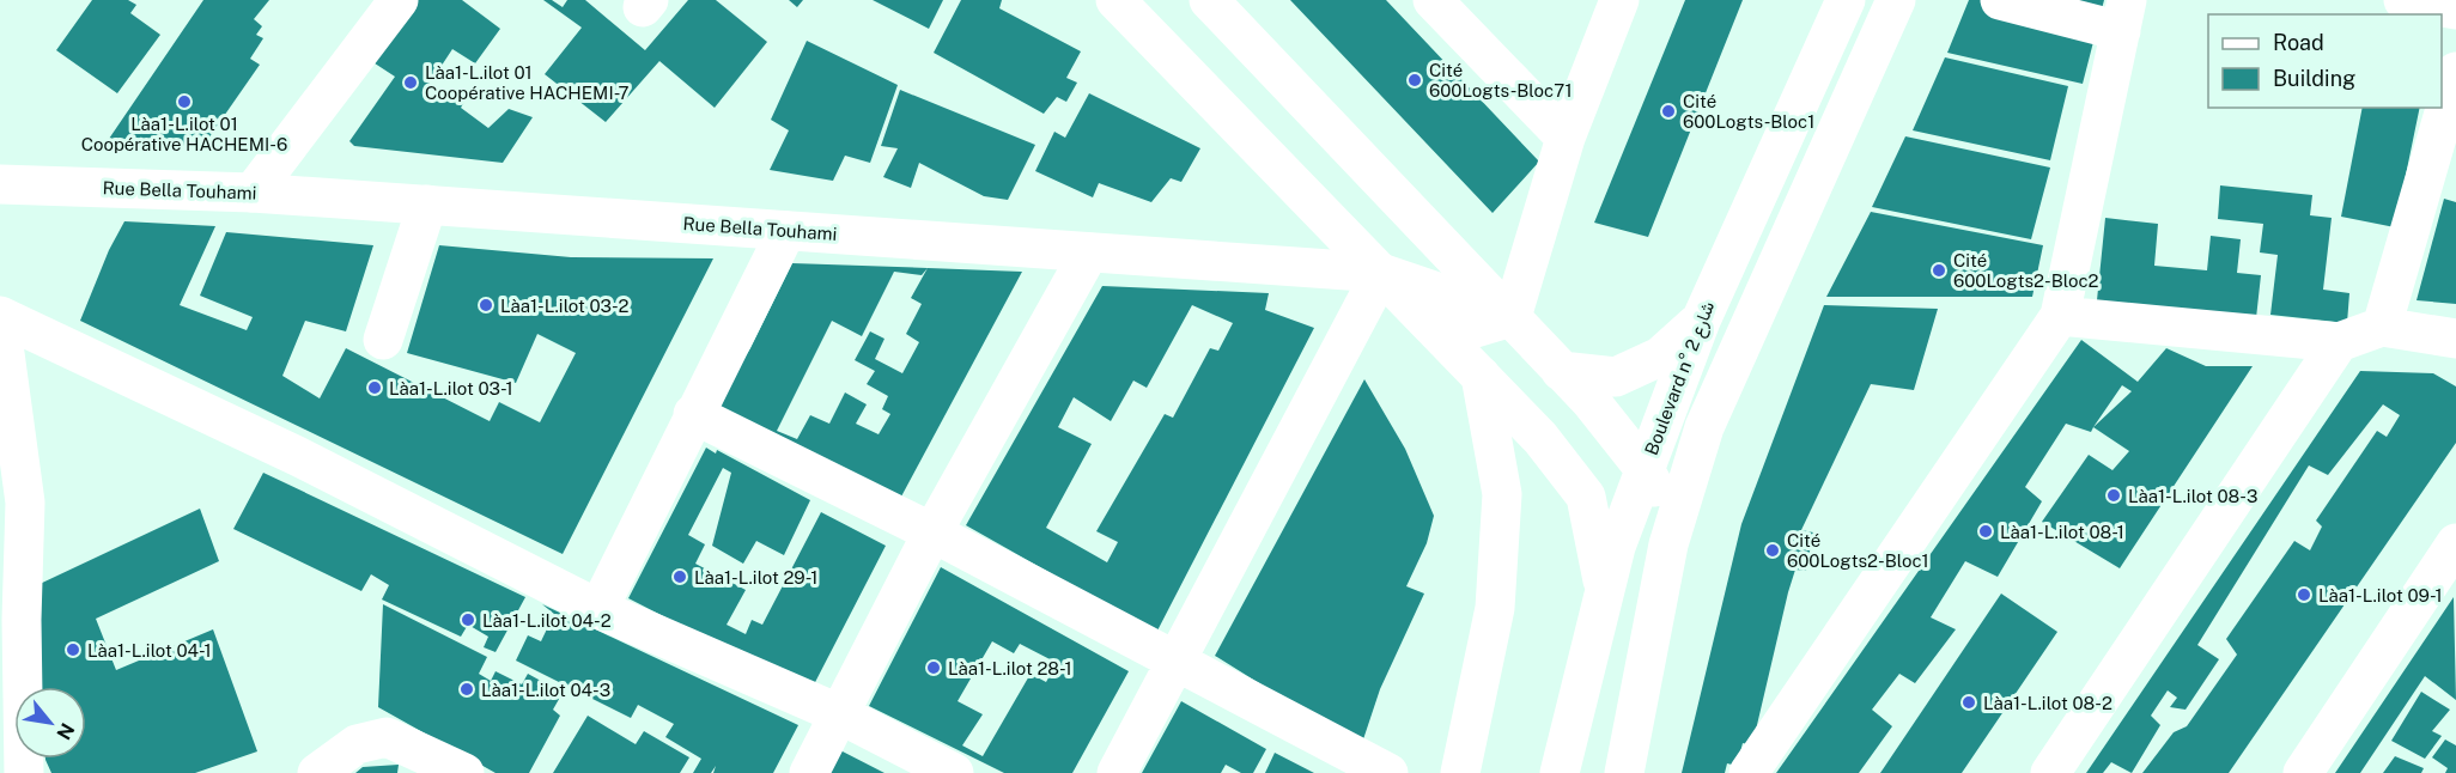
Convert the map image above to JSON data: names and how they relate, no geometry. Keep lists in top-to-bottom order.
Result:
{
  "streets": {
    "street": ["Rue Bella Touhami", "Boulevard n° شارع 2"]
  },
  "places": [
    "Cité 600Logts-Bloc71",
    "Làa1-L.ilot 01 Coopérative HACHEMI-7",
    "Làa1-L.ilot 01 Coopérative HACHEMI-6",
    "Cité 600Logts-Bloc1",
    "Cité 600Logts2-Bloc2",
    "Làa1-L.ilot 03-2",
    "Làa1-L.ilot 03-1",
    "Làa1-L.ilot 08-3",
    "Làa1-L.ilot 08-1",
    "Cité 600Logts2-Bloc1",
    "Làa1-L.ilot 29-1",
    "Làa1-L.ilot 09-1",
    "Làa1-L.ilot 04-2",
    "Làa1-L.ilot 04-1",
    "Làa1-L.ilot 28-1",
    "Làa1-L.ilot 04-3",
    "Làa1-L.ilot 08-2"
  ],
  "legend": ["Road", "Building"],
  "north": "bottom right"
}
